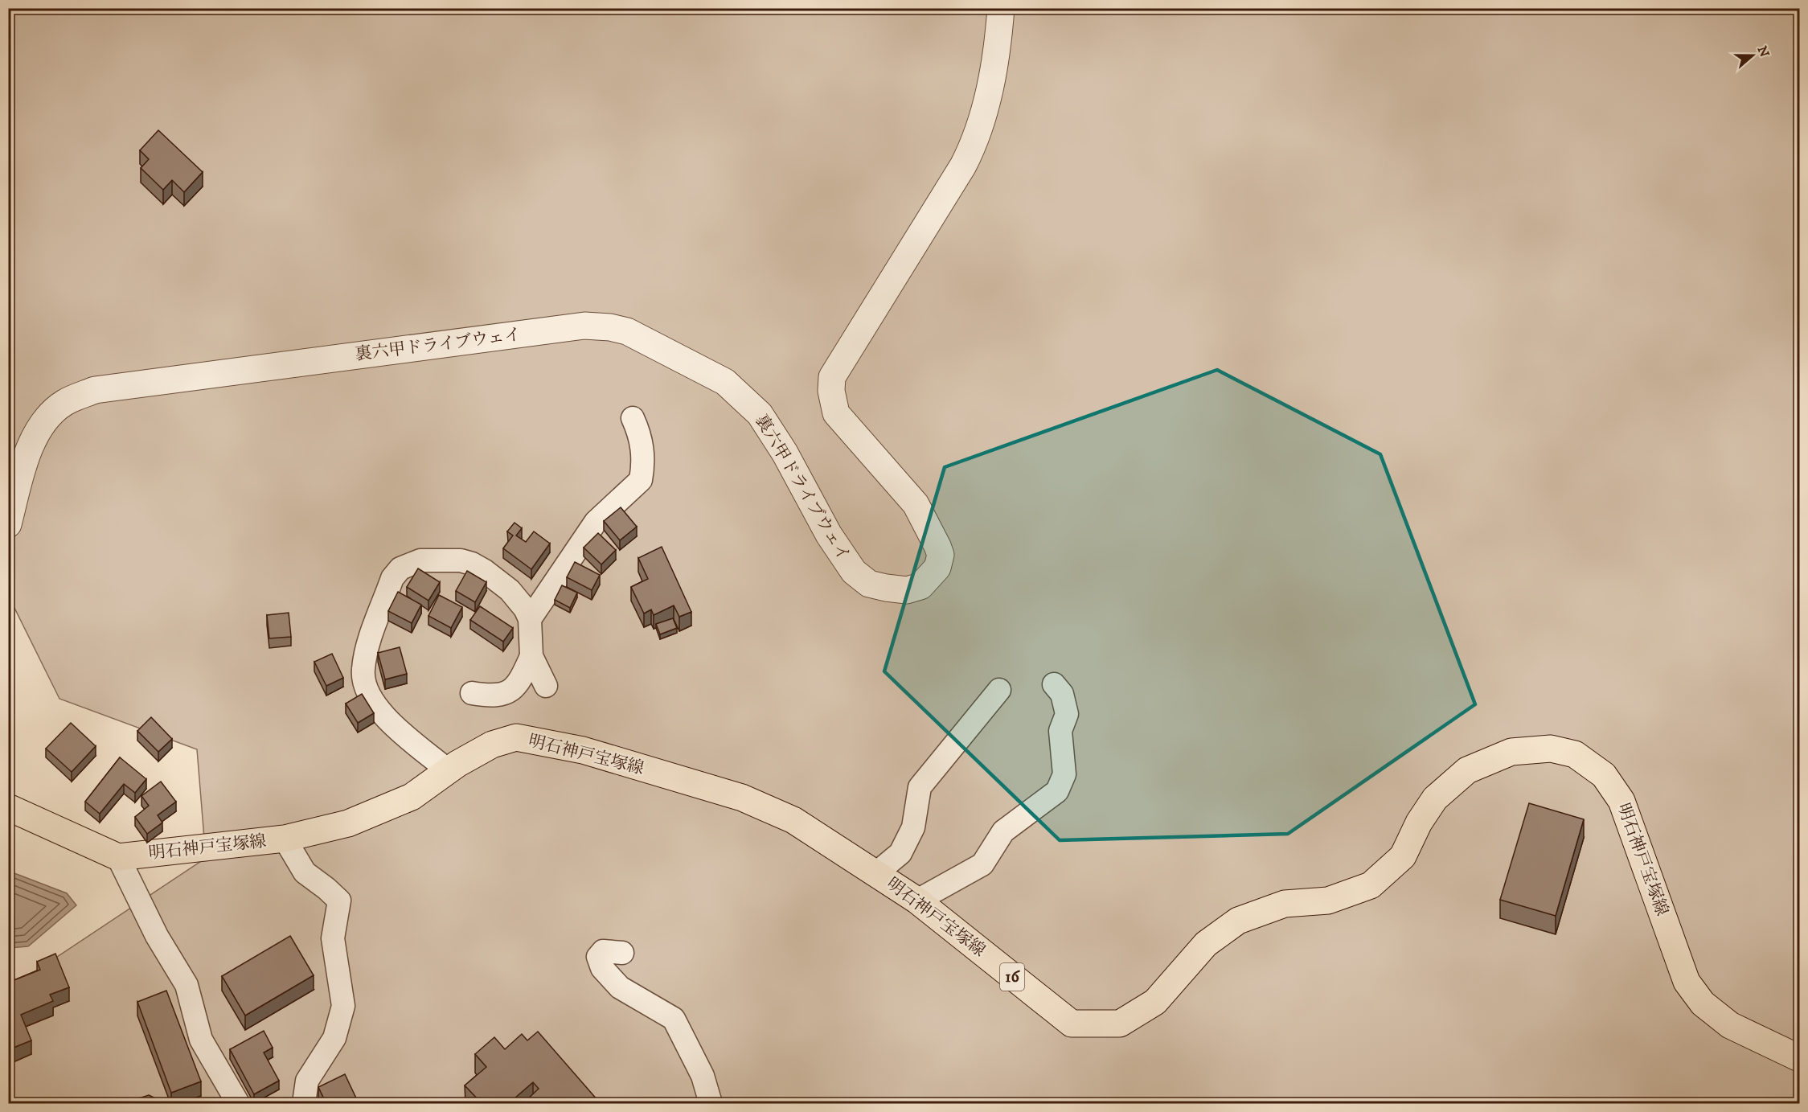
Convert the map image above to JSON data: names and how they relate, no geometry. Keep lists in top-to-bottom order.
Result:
{
  "streets": {
    "main road": ["明石神戸宝塚線", "16"],
    "street": ["裏六甲ドライブウェイ"]
  },
  "north": "right"
}
